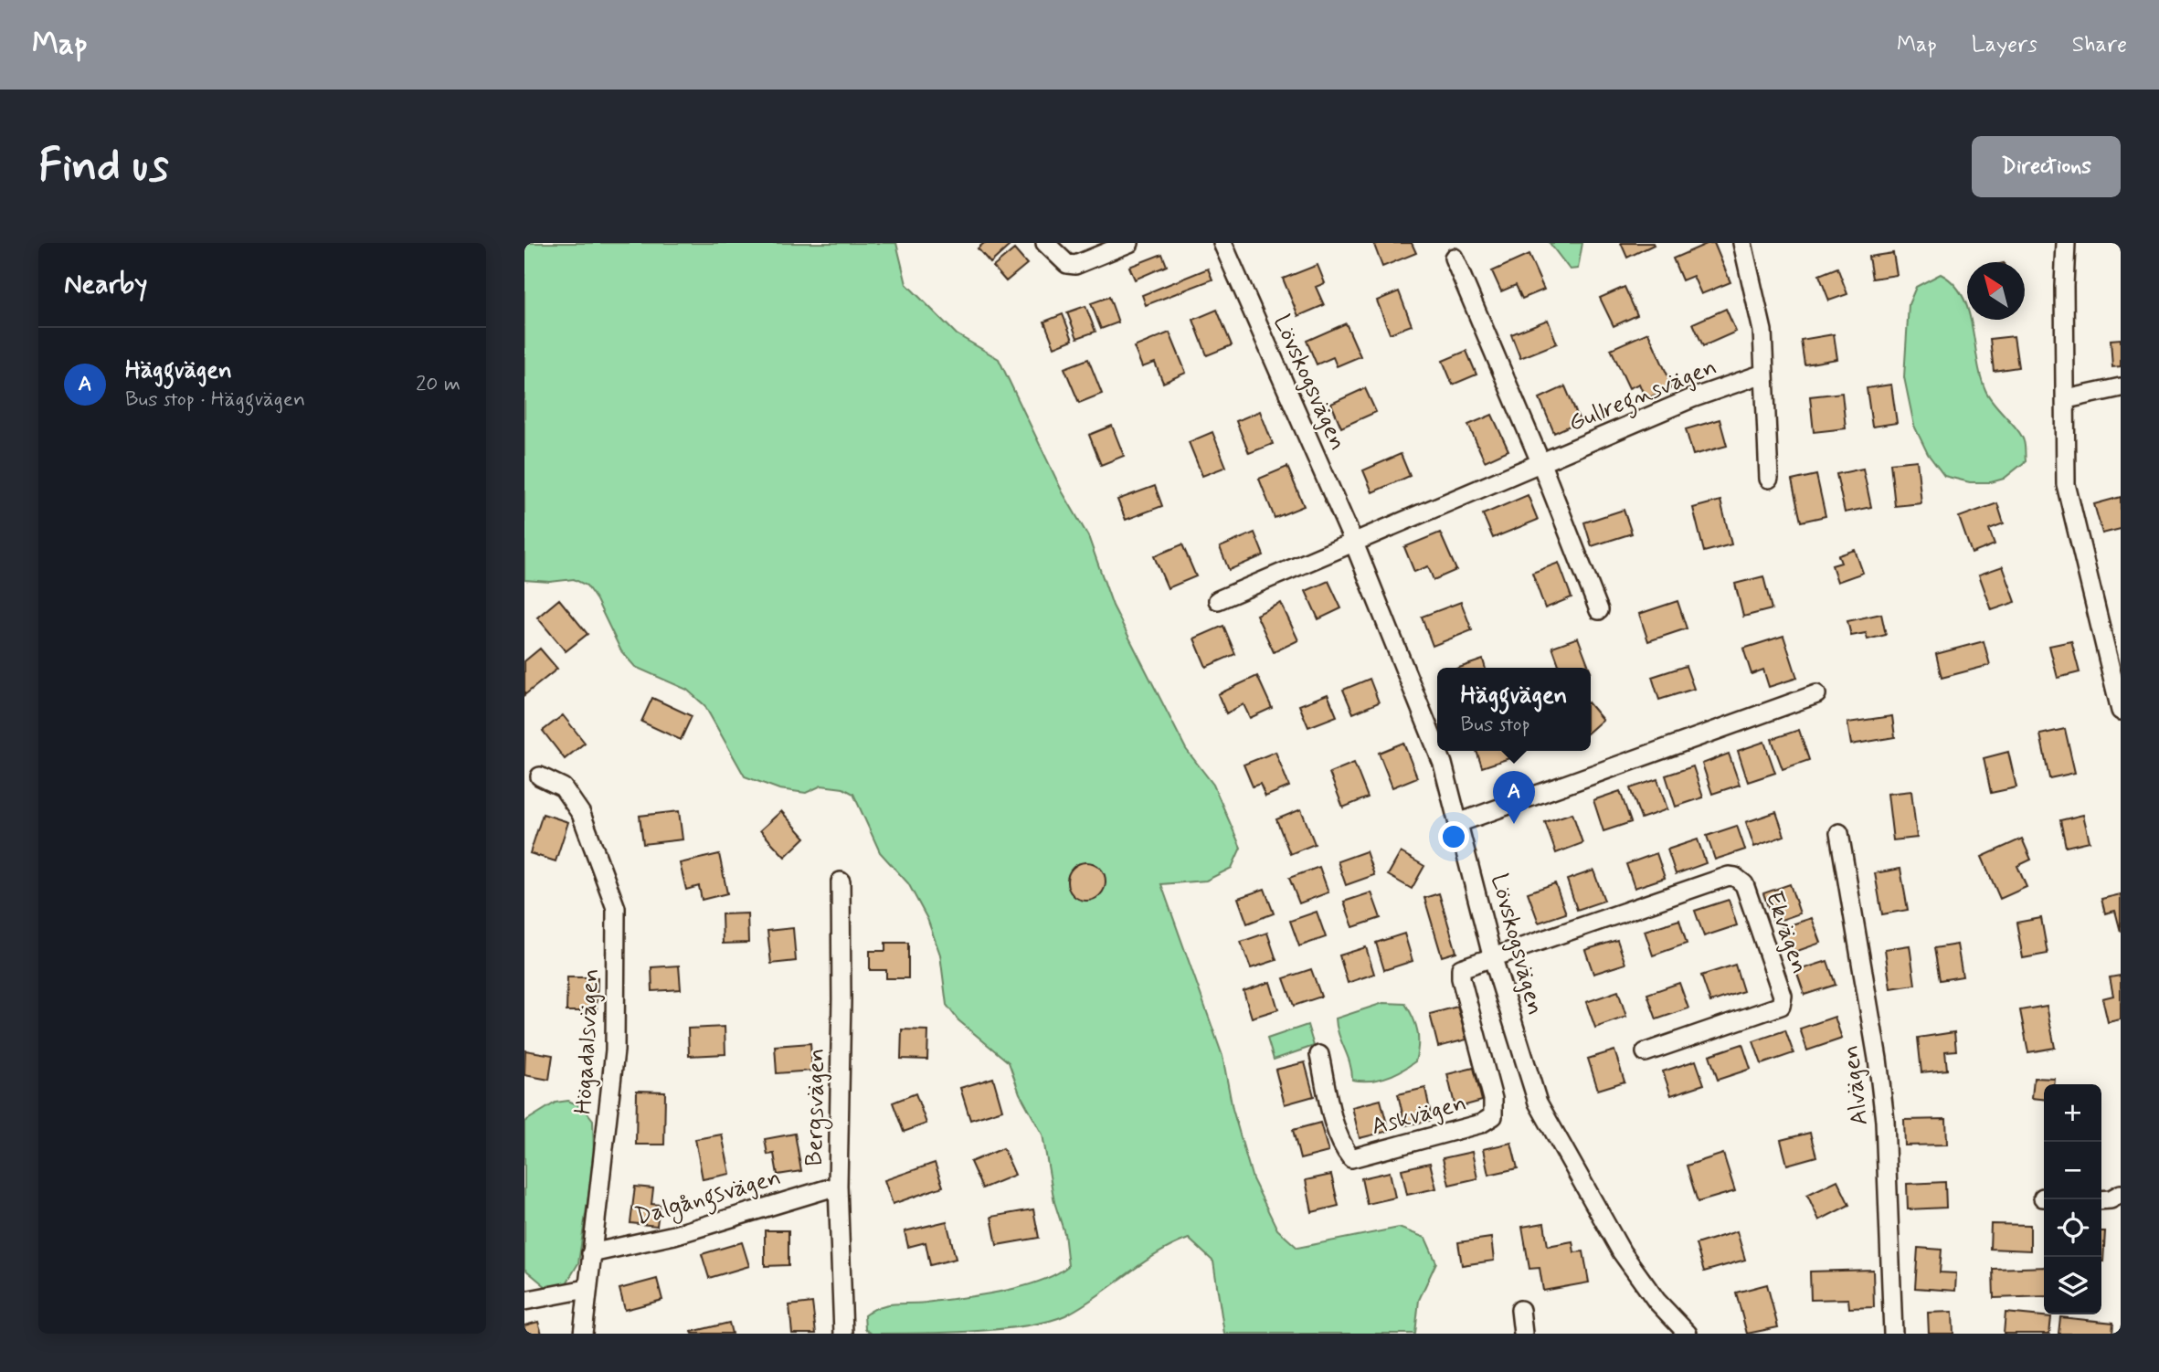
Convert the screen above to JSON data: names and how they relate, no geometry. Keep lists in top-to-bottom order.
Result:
{
  "streets": {
    "street": [
      "Lövskogsvägen",
      "Gullregnsvägen",
      "Ekvägen",
      "Högadalsvägen",
      "Alvägen",
      "Bergsvägen",
      "Askvägen",
      "Dalgångsvägen"
    ]
  },
  "crossings": [
    ["Lövskogsvägen", "Gullregnsvägen"],
    ["Lövskogsvägen", "Ekvägen"],
    ["Lövskogsvägen", "Askvägen"],
    ["Ekvägen", "Askvägen"],
    ["Högadalsvägen", "Dalgångsvägen"],
    ["Bergsvägen", "Dalgångsvägen"]
  ],
  "north": "top left",
  "page": {
    "header": "Map",
    "nav": ["Map", "Layers", "Share"],
    "buttons": "Directions",
    "title": "Find us",
    "heading": "Nearby",
    "list": [
      {
        "mark": "A",
        "name": "Häggvägen",
        "note": "Bus stop · Häggvägen",
        "value": "20 m"
      }
    ],
    "popup": ["Häggvägen", "Bus stop"],
    "pins": "A",
    "map_buttons": ["+", "−"]
  }
}
